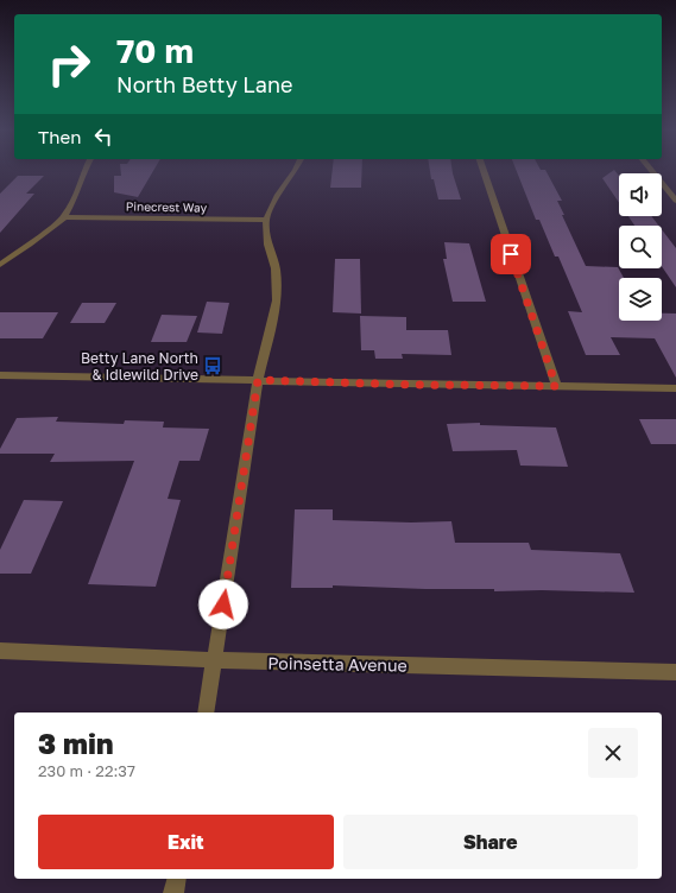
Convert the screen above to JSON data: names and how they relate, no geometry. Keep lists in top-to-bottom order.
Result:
{
  "streets": {
    "street": ["Pinecrest Way", "Poinsetta Avenue"]
  },
  "places": {
    "bus stop": ["Betty Lane North & Idlewild Drive"]
  },
  "page": {
    "turn": ["70 m", "North Betty Lane"],
    "then": "Then",
    "heading": ["3 min", "230 m · 22:37"],
    "buttons": ["Exit", "Share"]
  }
}
